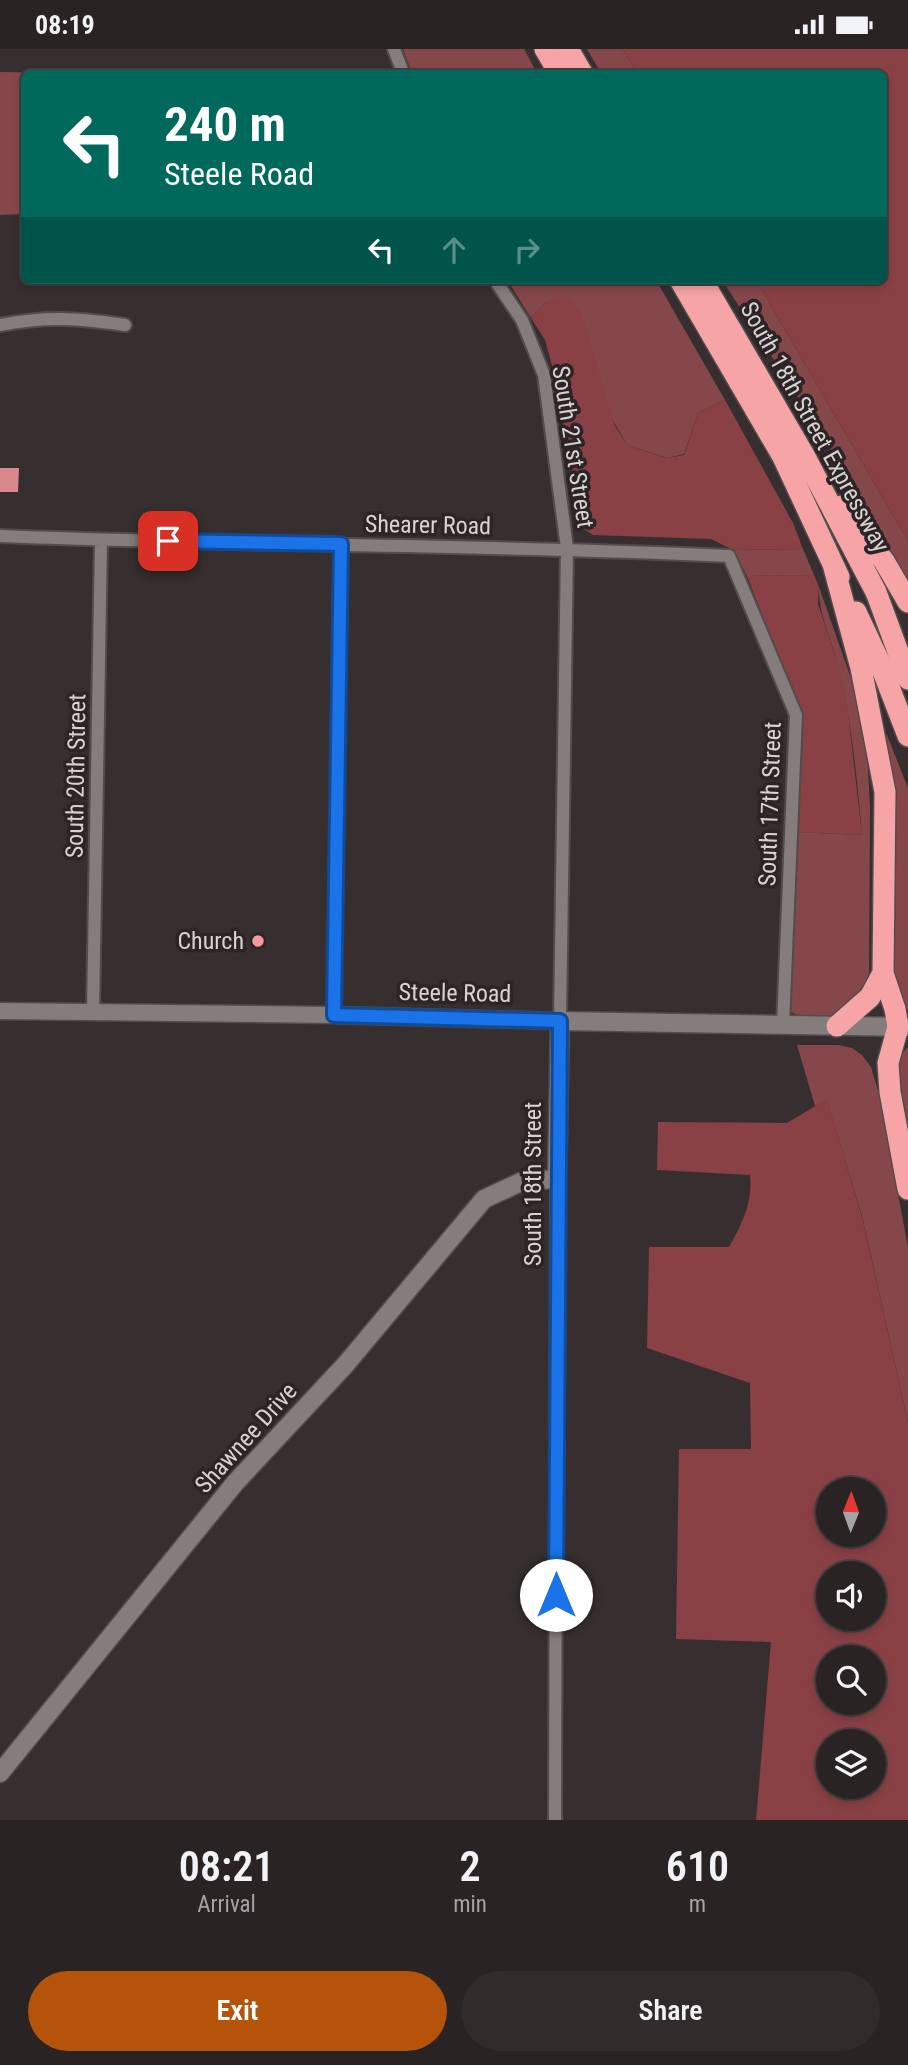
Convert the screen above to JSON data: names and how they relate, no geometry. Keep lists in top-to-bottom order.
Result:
{
  "streets": {
    "highway": ["South 18th Street Expressway"],
    "main road": ["Steele Road", "South 18th Street", "Shawnee Drive"],
    "street": [
      "South 21st Street",
      "Shearer Road",
      "South 20th Street",
      "South 17th Street"
    ]
  },
  "crossings": [
    ["South 21st Street", "Shearer Road"],
    ["South 21st Street", "South 18th Street"],
    ["Shearer Road", "South 20th Street"],
    ["Shearer Road", "South 17th Street"],
    ["Shearer Road", "South 18th Street"],
    ["South 20th Street", "Steele Road"],
    ["South 17th Street", "Steele Road"],
    ["Steele Road", "South 18th Street"],
    ["South 18th Street", "Shawnee Drive"]
  ],
  "places": ["Church"],
  "north": "top",
  "page": {
    "status": "08:19",
    "turn": ["240 m", "Steele Road"],
    "eta": [
      "08:21",
      "Arrival",
      "2",
      "min",
      "610",
      "m"
    ],
    "buttons": ["Exit", "Share"]
  }
}
